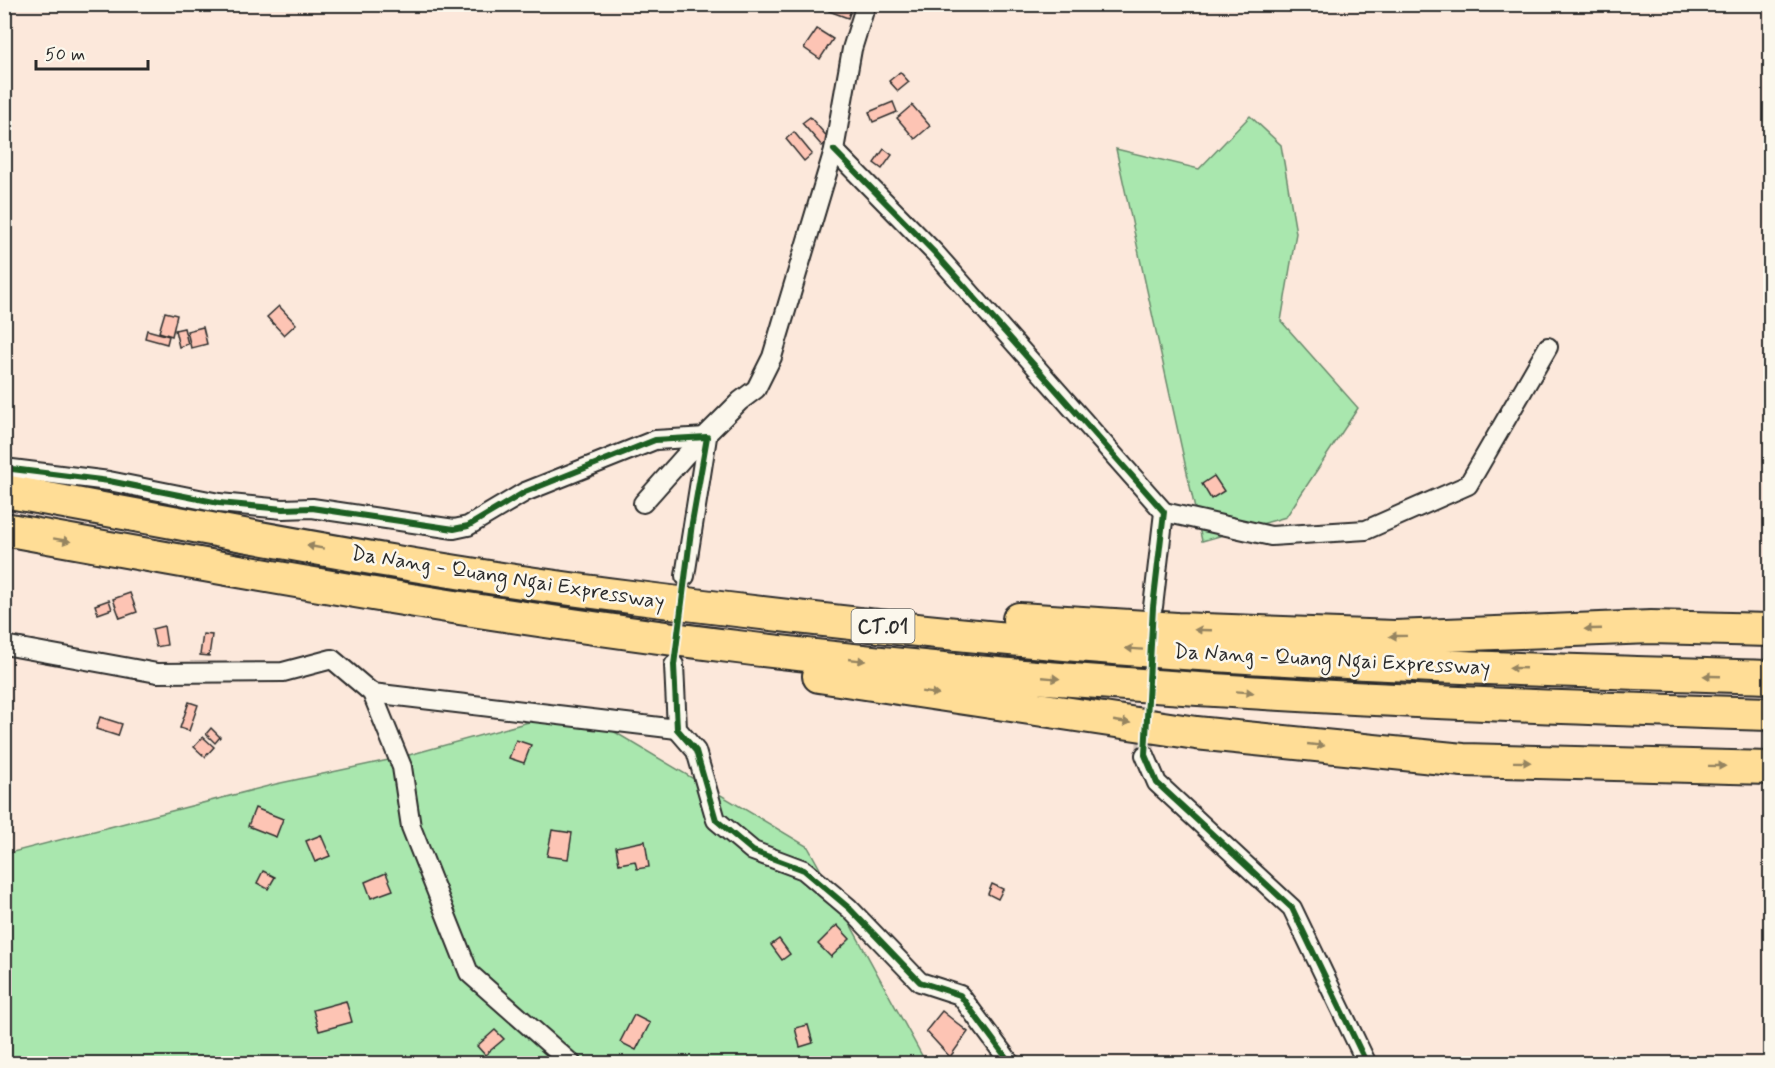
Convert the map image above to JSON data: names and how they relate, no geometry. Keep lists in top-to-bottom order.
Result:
{
  "streets": {
    "highway": ["Da Nang - Quang Ngai Expressway", "CT.01"]
  },
  "scale_bar": "50 m"
}
